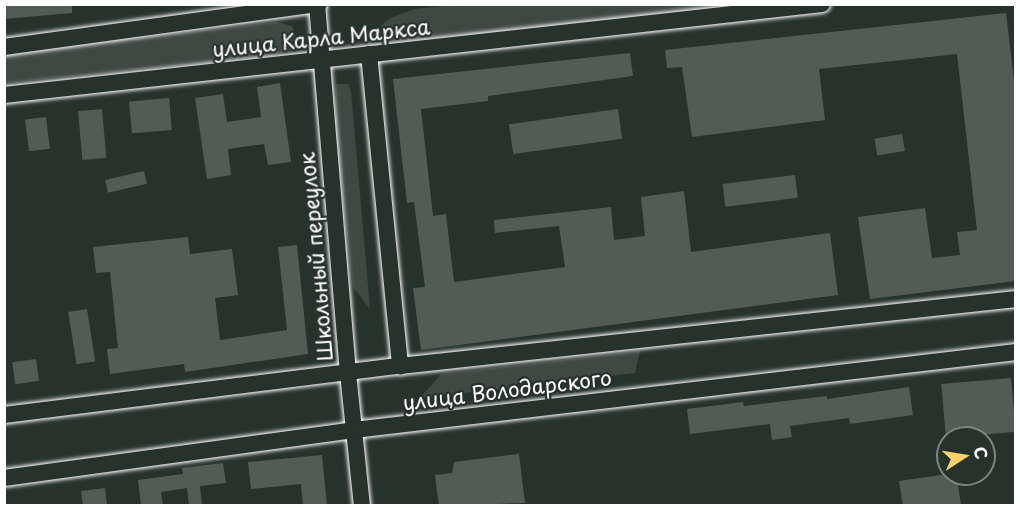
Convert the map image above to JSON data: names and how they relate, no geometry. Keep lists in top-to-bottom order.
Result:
{
  "streets": {
    "street": ["улица Карла Маркса", "Школьный переулок", "улица Володарского"]
  },
  "crossings": [
    ["улица Карла Маркса", "Школьный переулок"],
    ["Школьный переулок", "улица Володарского"]
  ],
  "north": "right"
}
